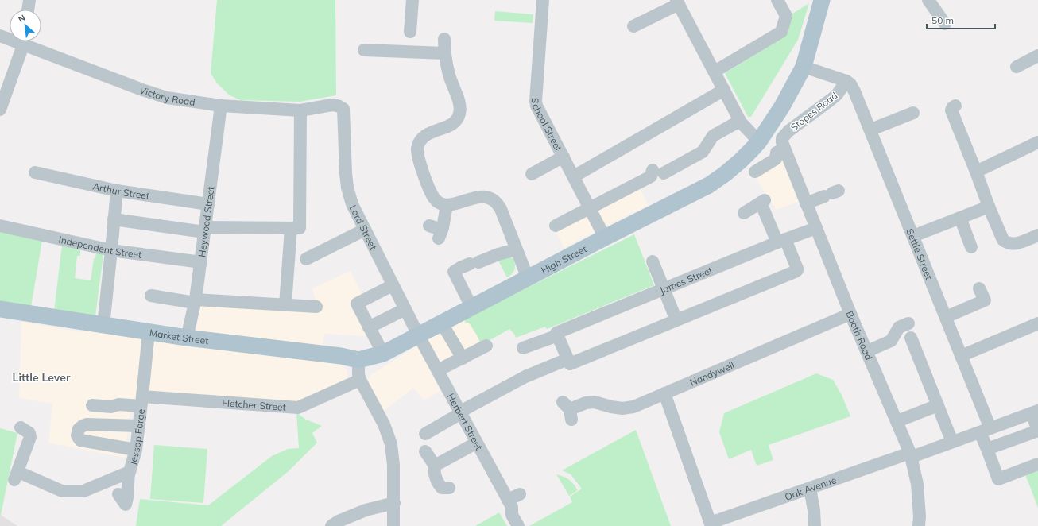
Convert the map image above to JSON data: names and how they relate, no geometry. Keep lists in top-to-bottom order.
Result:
{
  "streets": {
    "main road": ["High Street", "Market Street"],
    "street": [
      "Victory Road",
      "Stopes Road",
      "School Street",
      "Arthur Street",
      "Heywood Street",
      "Lord Street",
      "Independent Street",
      "Settle Street",
      "James Street",
      "Booth Road",
      "Nandywell",
      "Fletcher Street",
      "Herbert Street",
      "Jessop Forge",
      "Oak Avenue"
    ]
  },
  "crossings": [
    ["Victory Road", "Heywood Street"],
    ["Victory Road", "Lord Street"],
    ["Stopes Road", "Settle Street"],
    ["Stopes Road", "Booth Road"],
    ["School Street", "High Street"],
    ["Arthur Street", "Heywood Street"],
    ["Heywood Street", "Independent Street"],
    ["Heywood Street", "Market Street"],
    ["Lord Street", "High Street"],
    ["Lord Street", "Herbert Street"],
    ["Settle Street", "Oak Avenue"],
    ["High Street", "Market Street"],
    ["High Street", "Herbert Street"],
    ["James Street", "Booth Road"],
    ["Booth Road", "Nandywell"],
    ["Booth Road", "Oak Avenue"],
    ["Market Street", "Jessop Forge"],
    ["Fletcher Street", "Jessop Forge"]
  ],
  "districts": ["Little Lever"],
  "scale_bar": "50 m",
  "north": "top left"
}
